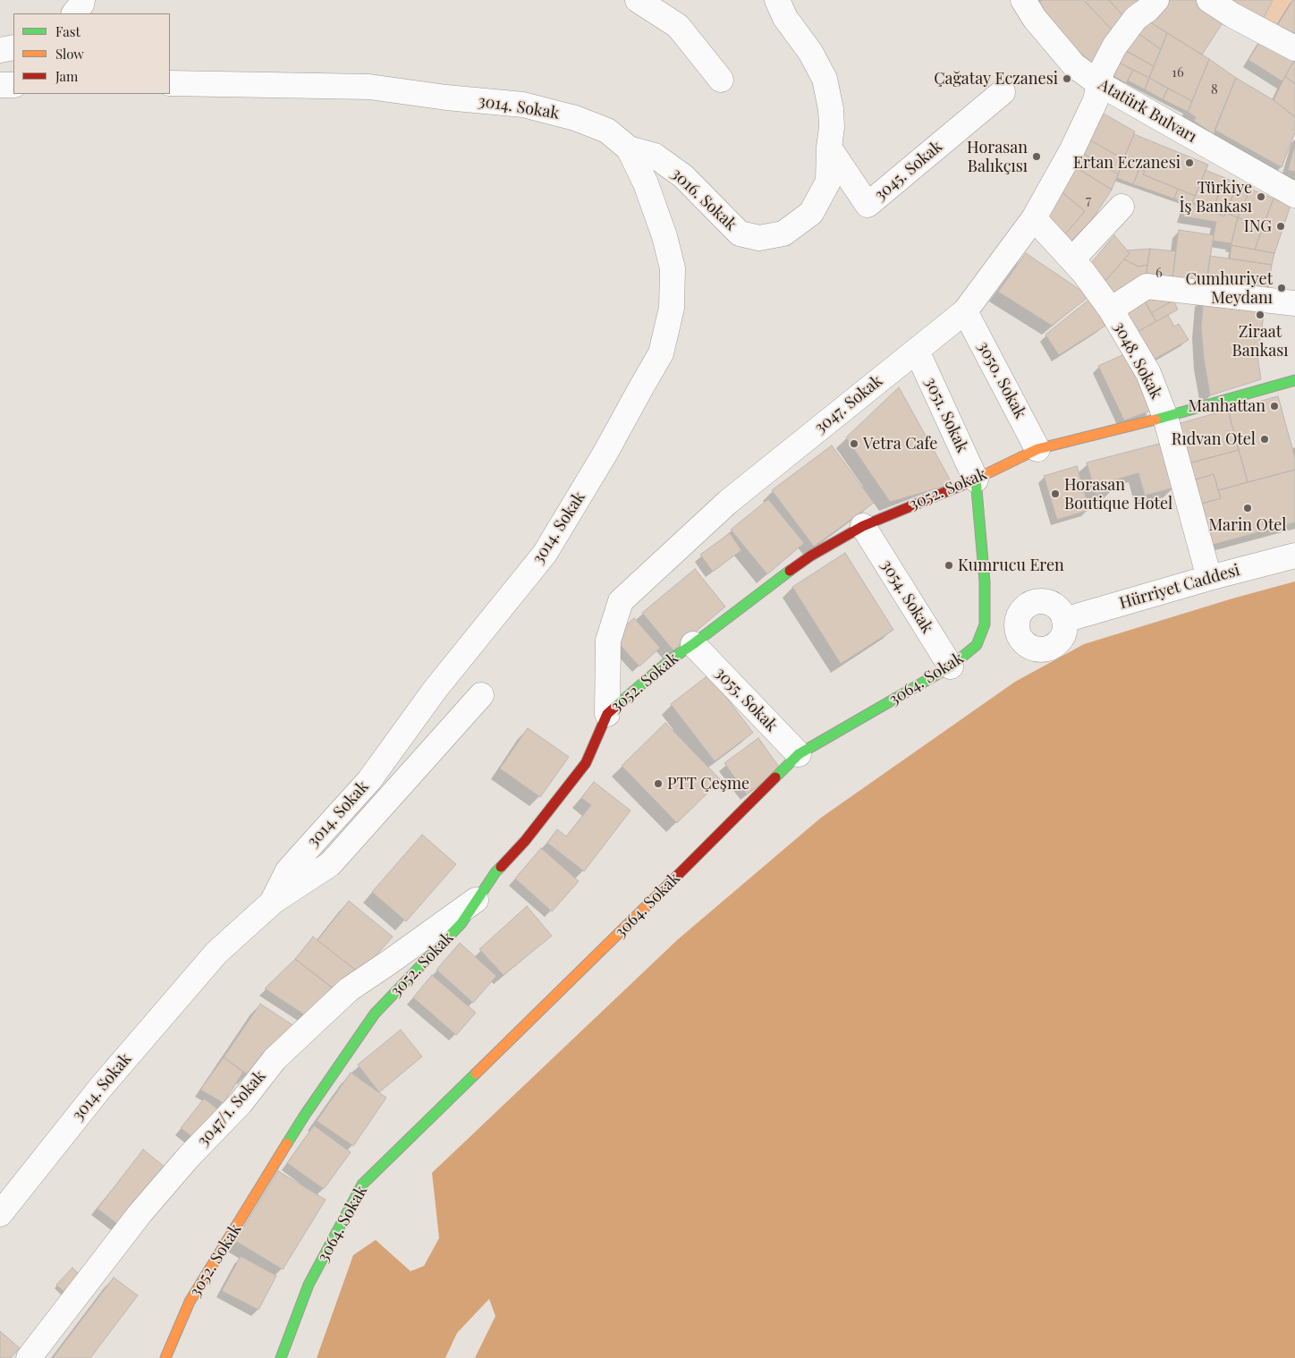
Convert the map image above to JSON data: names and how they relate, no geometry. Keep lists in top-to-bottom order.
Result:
{
  "streets": {
    "street": [
      "3014. Sokak",
      "Atatürk Bulvarı",
      "3045. Sokak",
      "3016. Sokak",
      "3048. Sokak",
      "3050. Sokak",
      "3047. Sokak",
      "3051. Sokak",
      "3052. Sokak",
      "Hürriyet Caddesi",
      "3054. Sokak",
      "3064. Sokak",
      "3055. Sokak",
      "3047/1. Sokak"
    ]
  },
  "crossings": [
    ["3014. Sokak", "3016. Sokak"],
    ["Atatürk Bulvarı", "3047. Sokak"],
    ["3045. Sokak", "3016. Sokak"],
    ["3048. Sokak", "3047. Sokak"],
    ["3048. Sokak", "3052. Sokak"],
    ["3048. Sokak", "Hürriyet Caddesi"],
    ["3050. Sokak", "3047. Sokak"],
    ["3050. Sokak", "3052. Sokak"],
    ["3047. Sokak", "3051. Sokak"],
    ["3047. Sokak", "3052. Sokak"],
    ["3051. Sokak", "3052. Sokak"],
    ["3051. Sokak", "3064. Sokak"],
    ["3052. Sokak", "3054. Sokak"],
    ["3052. Sokak", "3064. Sokak"],
    ["3052. Sokak", "3055. Sokak"],
    ["3052. Sokak", "3047/1. Sokak"],
    ["3054. Sokak", "3064. Sokak"],
    ["3064. Sokak", "3055. Sokak"]
  ],
  "places": [
    "Çağatay Eczanesi",
    "Horasan Balıkçısı",
    "Ertan Eczanesi",
    "Türkiye İş Bankası",
    "ING",
    "Cumhuriyet Meydanı",
    "Ziraat Bankası",
    "Manhattan",
    "Rıdvan Otel",
    "Vetra Cafe",
    "Horasan Boutique Hotel",
    "Marin Otel",
    "Kumrucu Eren",
    "PTT Çeşme"
  ],
  "house_numbers": [
    "16",
    "8",
    "7",
    "6"
  ],
  "legend": ["Fast", "Slow", "Jam"]
}
